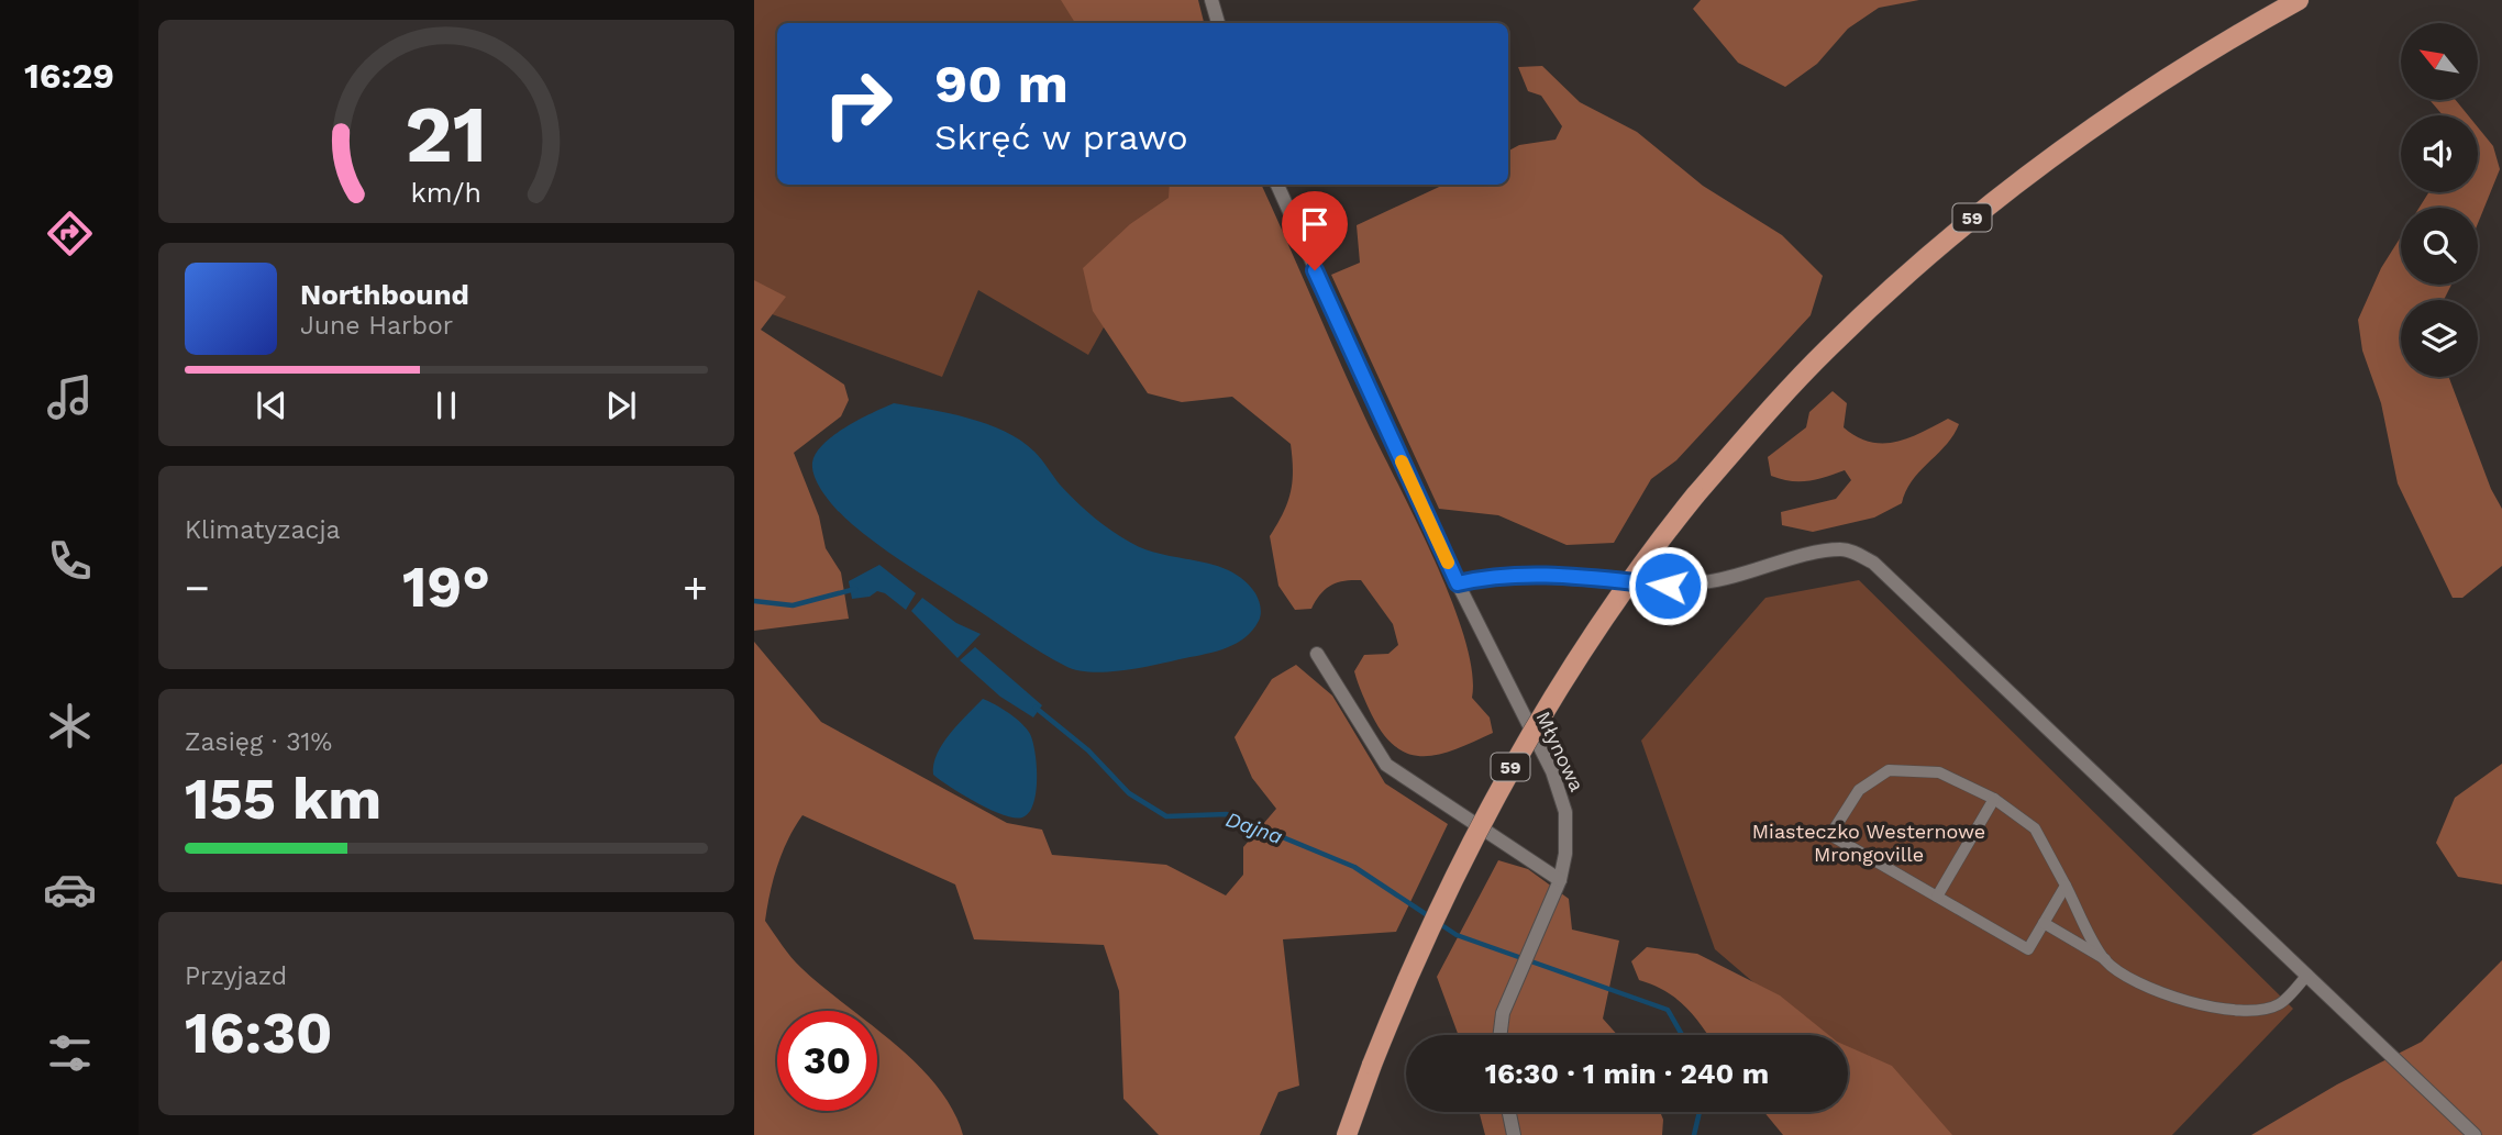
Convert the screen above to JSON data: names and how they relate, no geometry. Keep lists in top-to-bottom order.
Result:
{
  "streets": {
    "main road": ["59"],
    "street": ["Młynowa"]
  },
  "water": ["Dajna"],
  "parks": ["Miasteczko Westernowe Mrongoville"],
  "north": "top left",
  "page": {
    "tabs": "16:29",
    "turn": ["90 m", "Skręć w prawo"],
    "song": ["Northbound", "June Harbor"],
    "tile": [
      "Klimatyzacja",
      ["Zasięg · 31%", "155 km"],
      ["Przyjazd", "16:30"]
    ],
    "heat": ["−", "19°", "+"],
    "limit": "30",
    "trip": "16:30 · 1 min · 240 m",
    "gauge": ["21", "km/h"]
  }
}
